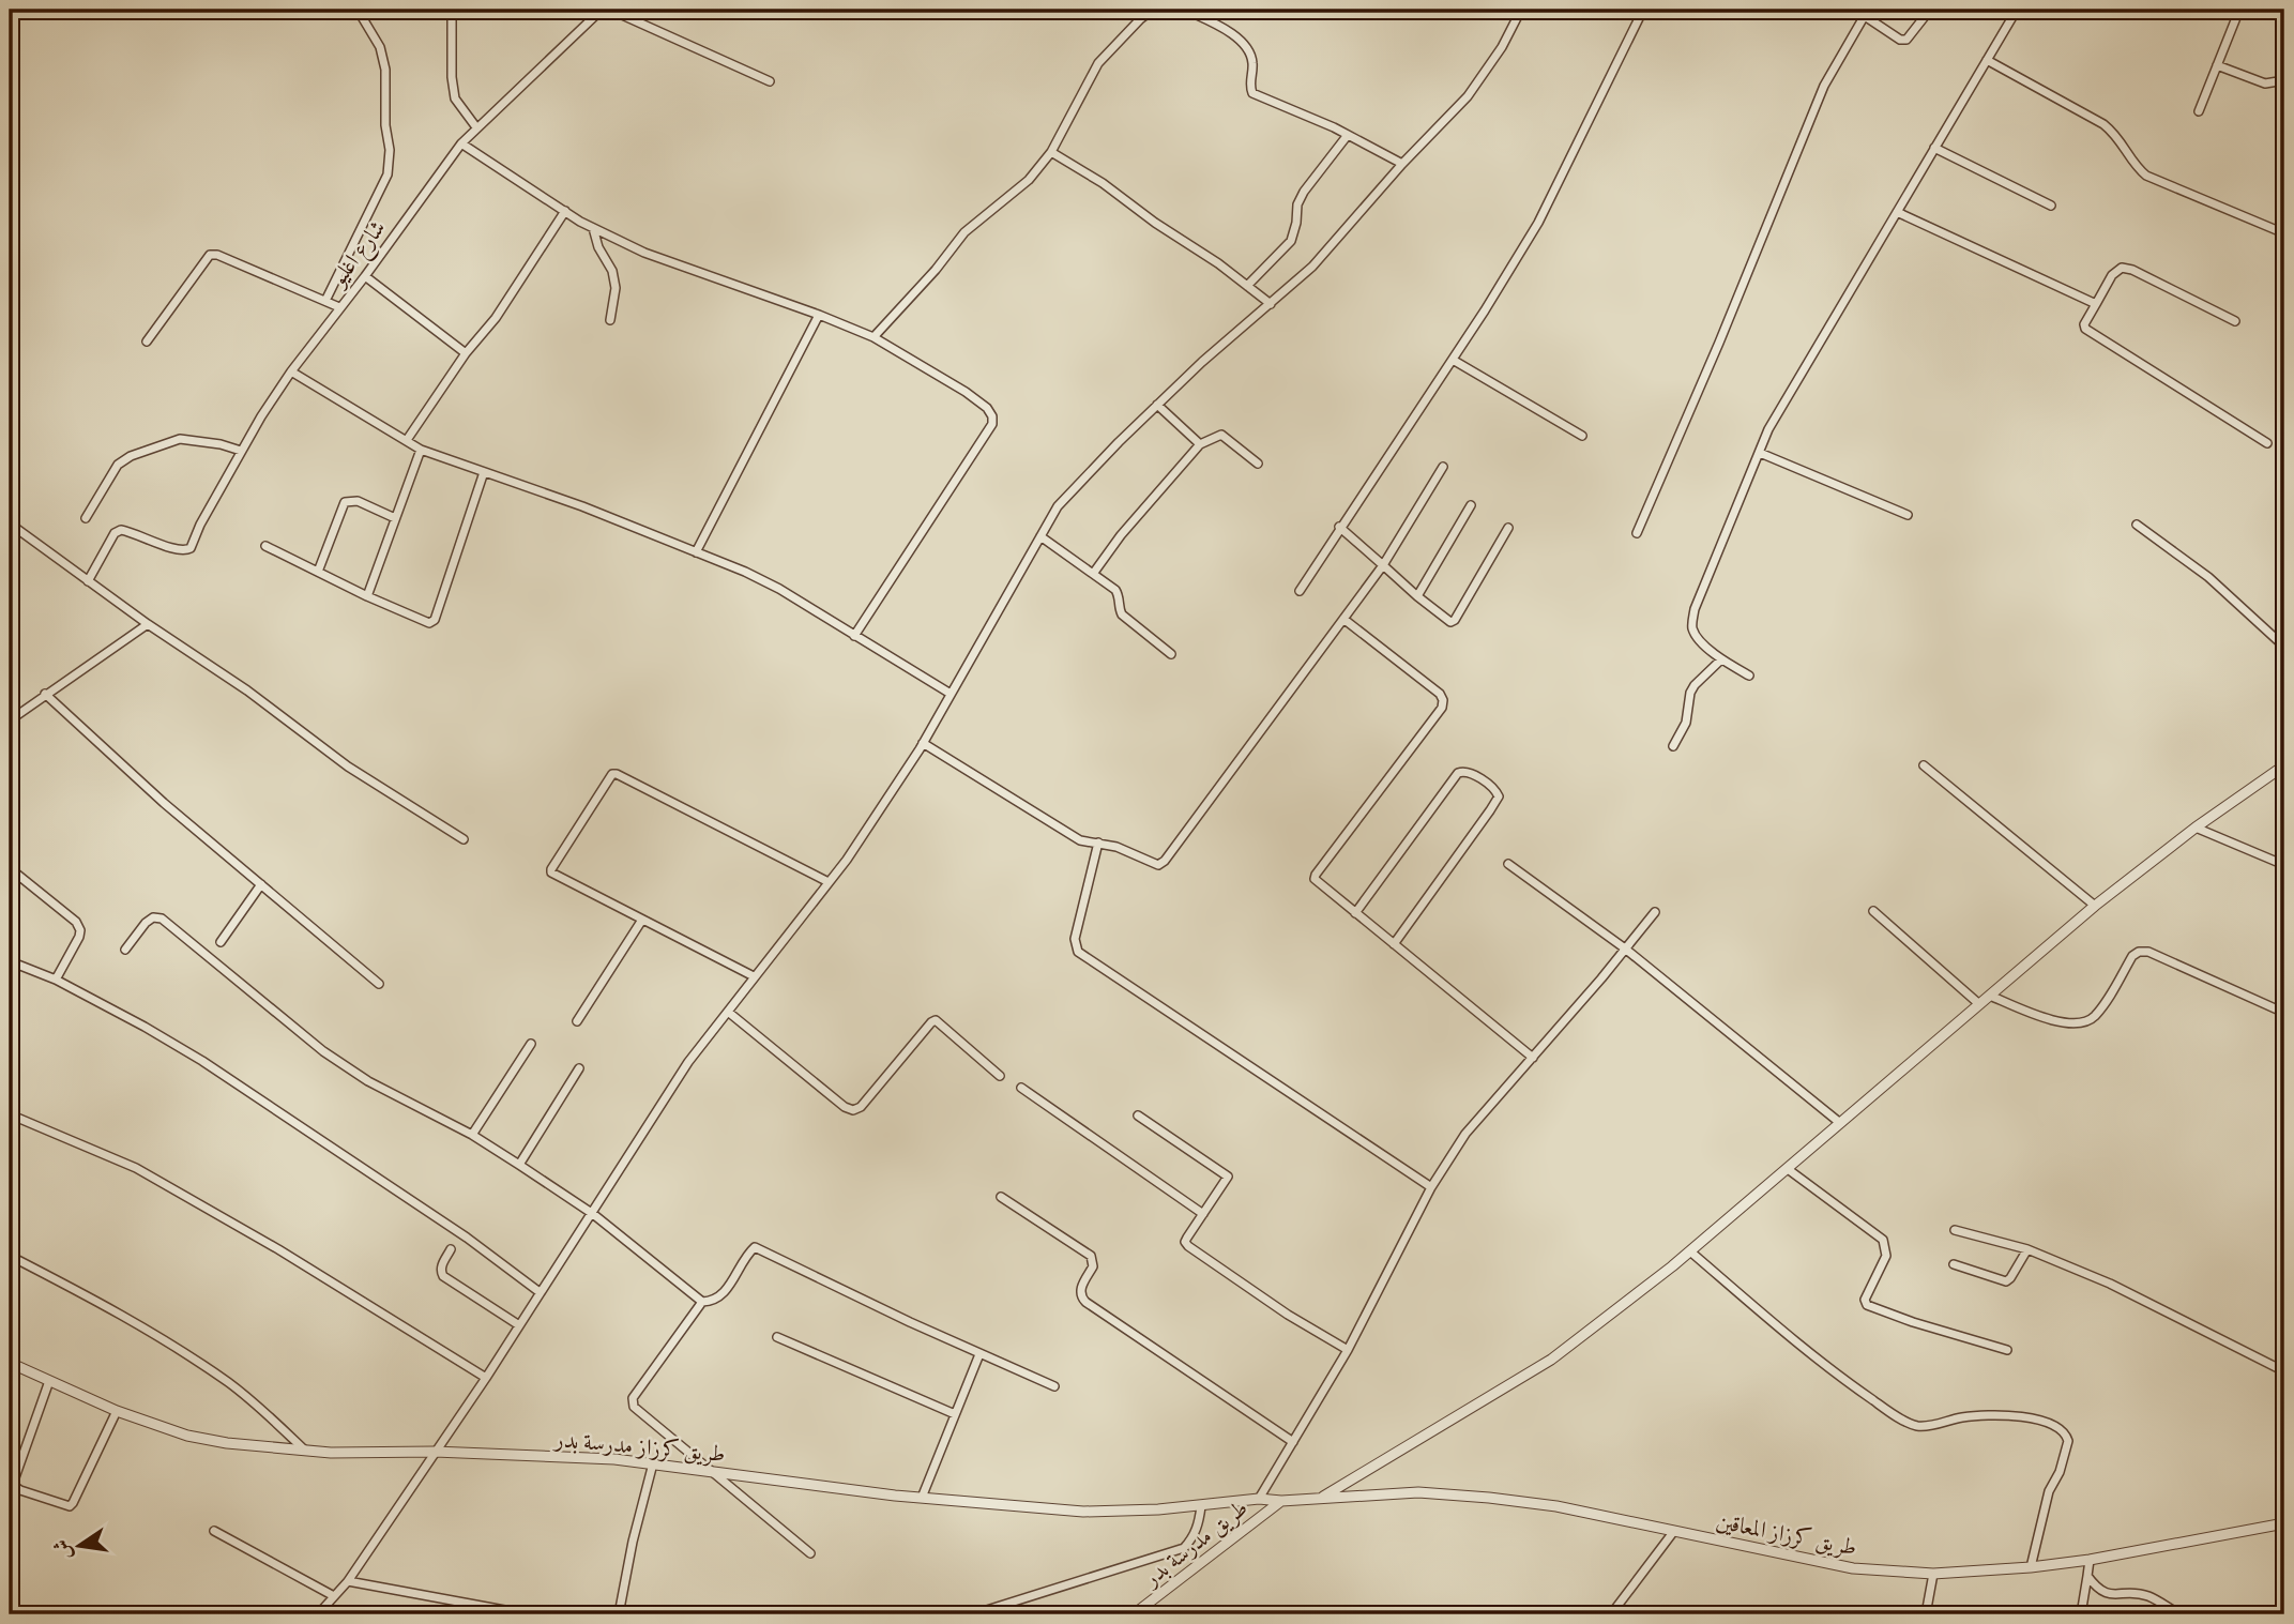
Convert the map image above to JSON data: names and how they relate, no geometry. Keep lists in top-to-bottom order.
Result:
{
  "streets": {
    "street": [
      "شارع اغليو",
      "طريق كرزاز مدرسة بدر",
      "طريق كرزاز المعاقين",
      "طريق مدرسة بدر"
    ]
  },
  "crossings": [
    ["طريق كرزاز مدرسة بدر", "طريق كرزاز المعاقين"],
    ["طريق كرزاز مدرسة بدر", "طريق مدرسة بدر"],
    ["طريق كرزاز المعاقين", "طريق مدرسة بدر"]
  ],
  "north": "left"
}
